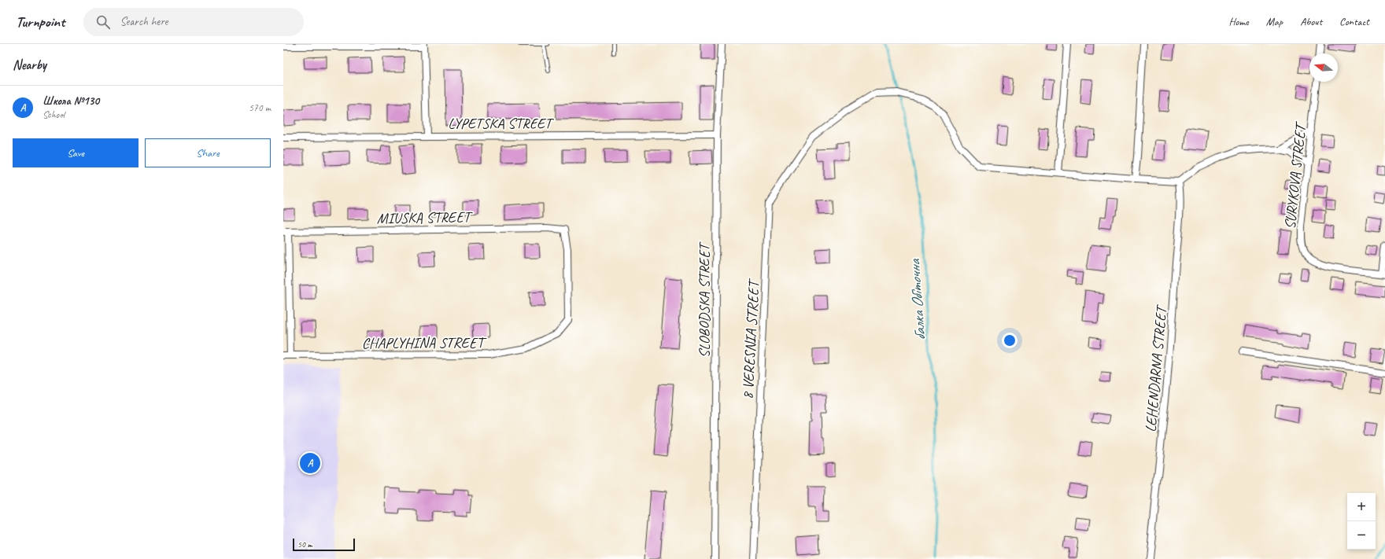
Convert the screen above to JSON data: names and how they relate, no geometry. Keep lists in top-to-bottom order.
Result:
{
  "streets": {
    "street": [
      "LYPETSKA STREET",
      "SURYKOVA STREET",
      "MIUSKA STREET",
      "SLOBODSKA STREET",
      "8 VERESNIA STREET",
      "CHAPLYHINA STREET",
      "LEHENDARNA STREET"
    ]
  },
  "crossings": [
    ["LYPETSKA STREET", "SLOBODSKA STREET"],
    ["MIUSKA STREET", "CHAPLYHINA STREET"]
  ],
  "water": ["балка Обіточна"],
  "scale_bar": "50 m",
  "north": "left",
  "page": {
    "header": "Turnpoint",
    "search": "Search here",
    "nav": [
      "Home",
      "Map",
      "About",
      "Contact"
    ],
    "heading": "Nearby",
    "list": [
      {
        "mark": "A",
        "name": "Школа №130",
        "note": "School",
        "value": "570 m"
      }
    ],
    "buttons": ["Save", "Share"],
    "pins": "A",
    "map_buttons": ["+", "−"],
    "scale": "50 m"
  }
}
